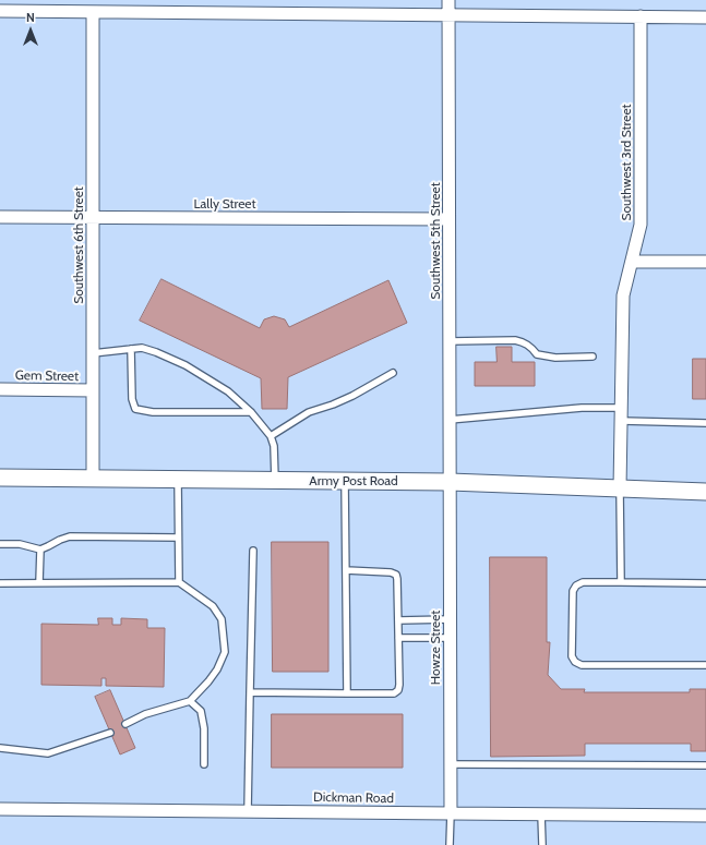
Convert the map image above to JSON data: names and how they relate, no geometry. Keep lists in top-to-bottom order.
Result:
{
  "streets": {
    "main road": ["Army Post Road"],
    "street": [
      "Southwest 3rd Street",
      "Lally Street",
      "Southwest 5th Street",
      "Southwest 6th Street",
      "Gem Street",
      "Howze Street",
      "Dickman Road"
    ]
  },
  "crossings": [
    ["Southwest 3rd Street", "Army Post Road"],
    ["Lally Street", "Southwest 5th Street"],
    ["Lally Street", "Southwest 6th Street"],
    ["Southwest 5th Street", "Army Post Road"],
    ["Southwest 5th Street", "Howze Street"],
    ["Southwest 6th Street", "Gem Street"],
    ["Southwest 6th Street", "Army Post Road"],
    ["Army Post Road", "Howze Street"],
    ["Howze Street", "Dickman Road"]
  ],
  "north": "top"
}
